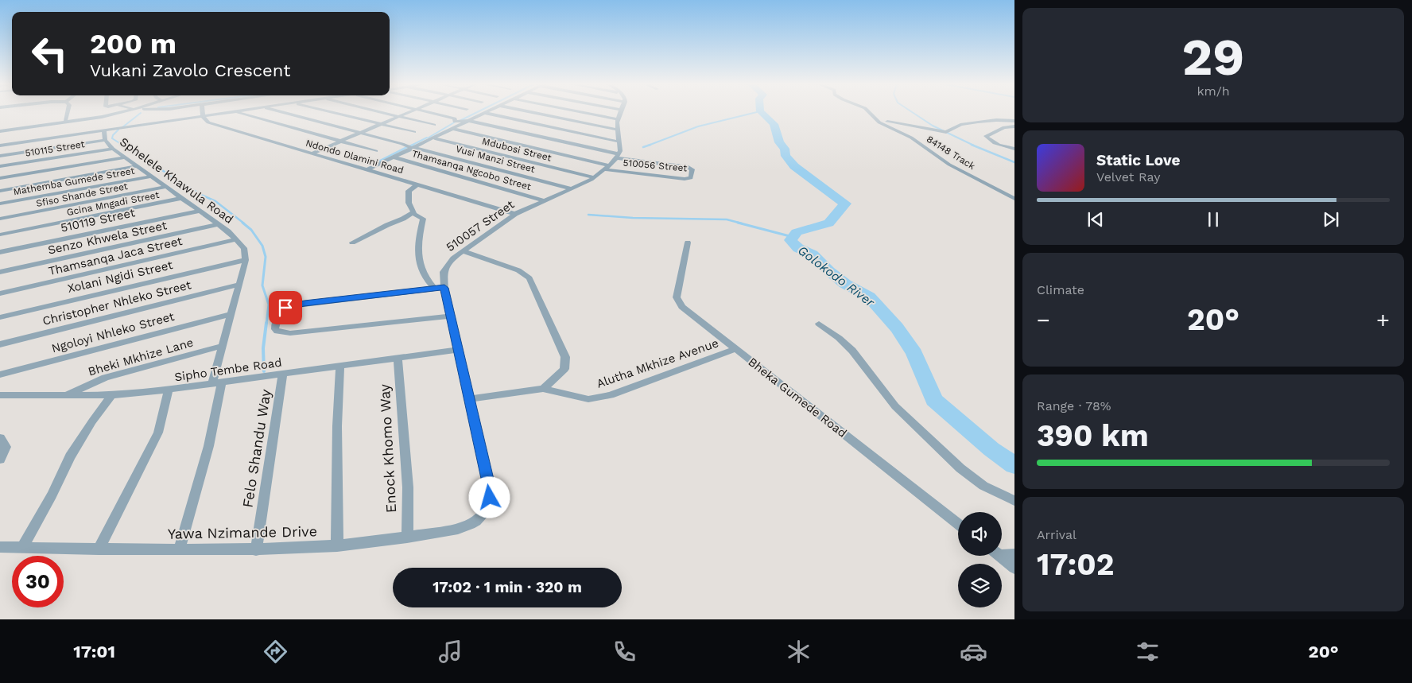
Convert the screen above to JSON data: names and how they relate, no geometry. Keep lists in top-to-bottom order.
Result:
{
  "streets": {
    "street": [
      "510115 Street",
      "Mdubosi Street",
      "84148 Track",
      "Ndondo Dlamini Road",
      "Vusi Manzi Street",
      "510056 Street",
      "Thamsanqa Ngcobo Street",
      "Sphelele Khawula Road",
      "Mathemba Gumede Street",
      "Sfiso Shande Street",
      "Gcina Mngadi Street",
      "510119 Street",
      "510057 Street",
      "Senzo Khwela Street",
      "Thamsanqa Jaca Street",
      "Xolani Ngidi Street",
      "Christopher Nhleko Street",
      "Ngoloyi Nhleko Street",
      "Bheki Mkhize Lane",
      "Alutha Mkhize Avenue",
      "Sipho Tembe Road",
      "Bheka Gumede Road",
      "Felo Shandu Way",
      "Enock Khomo Way",
      "Yawa Nzimande Drive"
    ]
  },
  "crossings": [
    ["510115 Street", "Sphelele Khawula Road"],
    ["Mdubosi Street", "510057 Street"],
    ["Ndondo Dlamini Road", "510057 Street"],
    ["Vusi Manzi Street", "510057 Street"],
    ["510056 Street", "510057 Street"],
    ["Thamsanqa Ngcobo Street", "510057 Street"],
    ["Sphelele Khawula Road", "Mathemba Gumede Street"],
    ["Sphelele Khawula Road", "Sfiso Shande Street"],
    ["Sphelele Khawula Road", "Gcina Mngadi Street"],
    ["Sphelele Khawula Road", "510119 Street"],
    ["Sphelele Khawula Road", "Senzo Khwela Street"],
    ["Sphelele Khawula Road", "Thamsanqa Jaca Street"],
    ["Sphelele Khawula Road", "Xolani Ngidi Street"],
    ["510057 Street", "Alutha Mkhize Avenue"],
    ["510057 Street", "Sipho Tembe Road"],
    ["510057 Street", "Yawa Nzimande Drive"],
    ["Bheki Mkhize Lane", "Sipho Tembe Road"],
    ["Alutha Mkhize Avenue", "Bheka Gumede Road"],
    ["Sipho Tembe Road", "Felo Shandu Way"],
    ["Sipho Tembe Road", "Enock Khomo Way"],
    ["Felo Shandu Way", "Yawa Nzimande Drive"],
    ["Enock Khomo Way", "Yawa Nzimande Drive"]
  ],
  "water": ["Golokodo River"],
  "page": {
    "tile": [
      ["29", "km/h"],
      "Climate",
      ["Range · 78%", "390 km"],
      ["Arrival", "17:02"]
    ],
    "turn": ["200 m", "Vukani Zavolo Crescent"],
    "song": ["Static Love", "Velvet Ray"],
    "heat": ["−", "20°", "+"],
    "limit": "30",
    "trip": "17:02 · 1 min · 320 m",
    "tabs": ["17:01", "20°"]
  }
}
